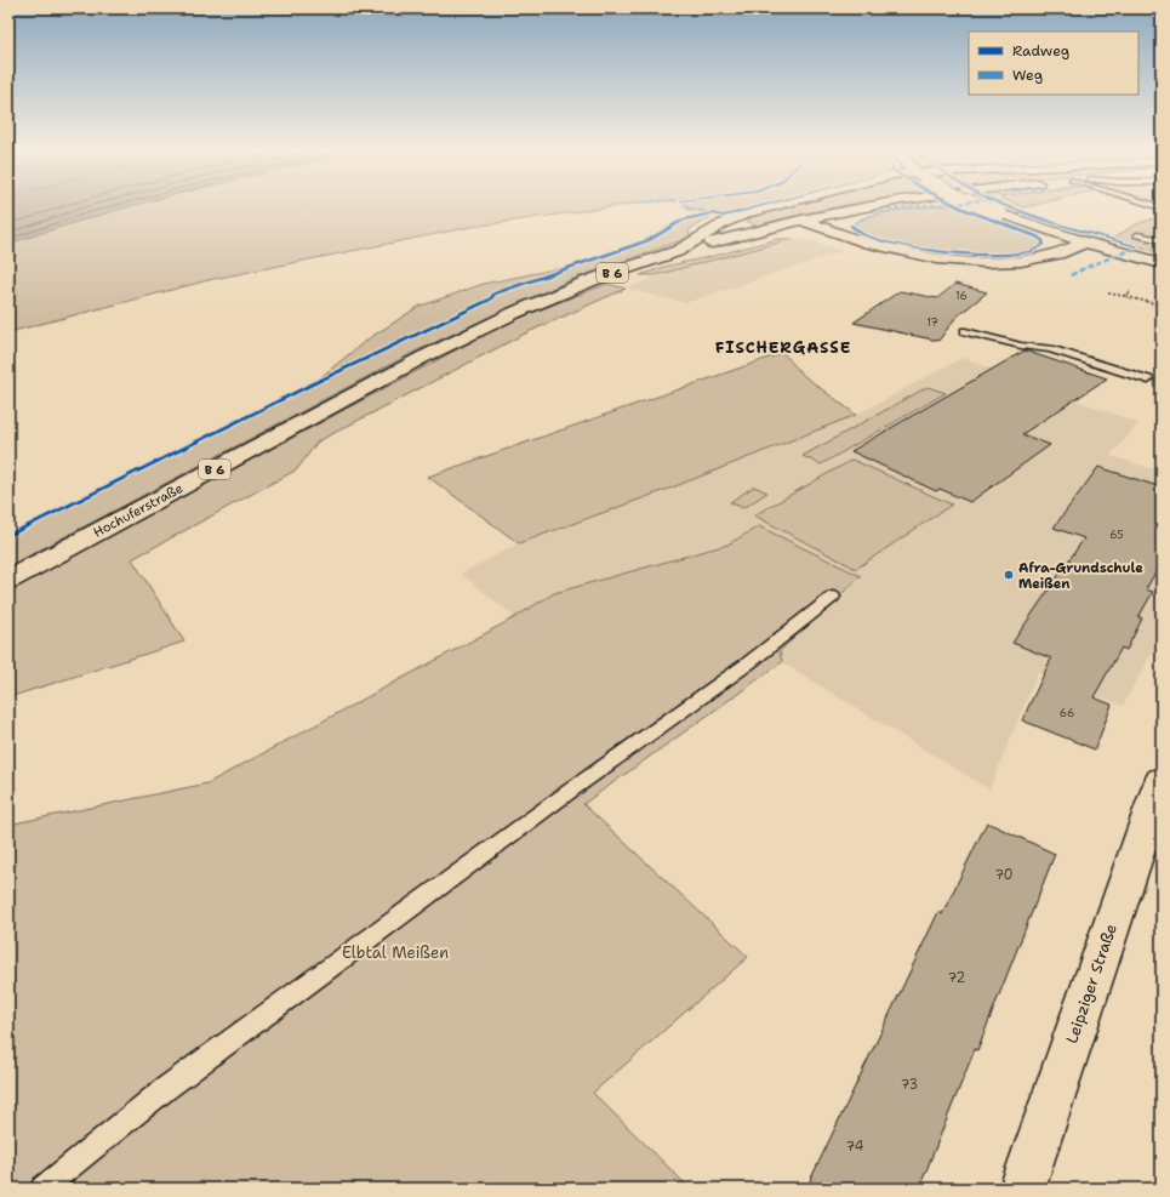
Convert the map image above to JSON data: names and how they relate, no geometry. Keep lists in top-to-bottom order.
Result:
{
  "streets": {
    "main road": ["B 6", "Hochuferstraße", "Leipziger Straße"]
  },
  "crossings": [
    ["B 6", "Hochuferstraße"]
  ],
  "districts": ["FISCHERGASSE"],
  "parks": ["Elbtal Meißen"],
  "places": ["Afra-Grundschule Meißen"],
  "house_numbers": [
    "16",
    "17",
    "65",
    "66",
    "70",
    "72",
    "73",
    "74"
  ],
  "legend": ["Radweg", "Weg"]
}
